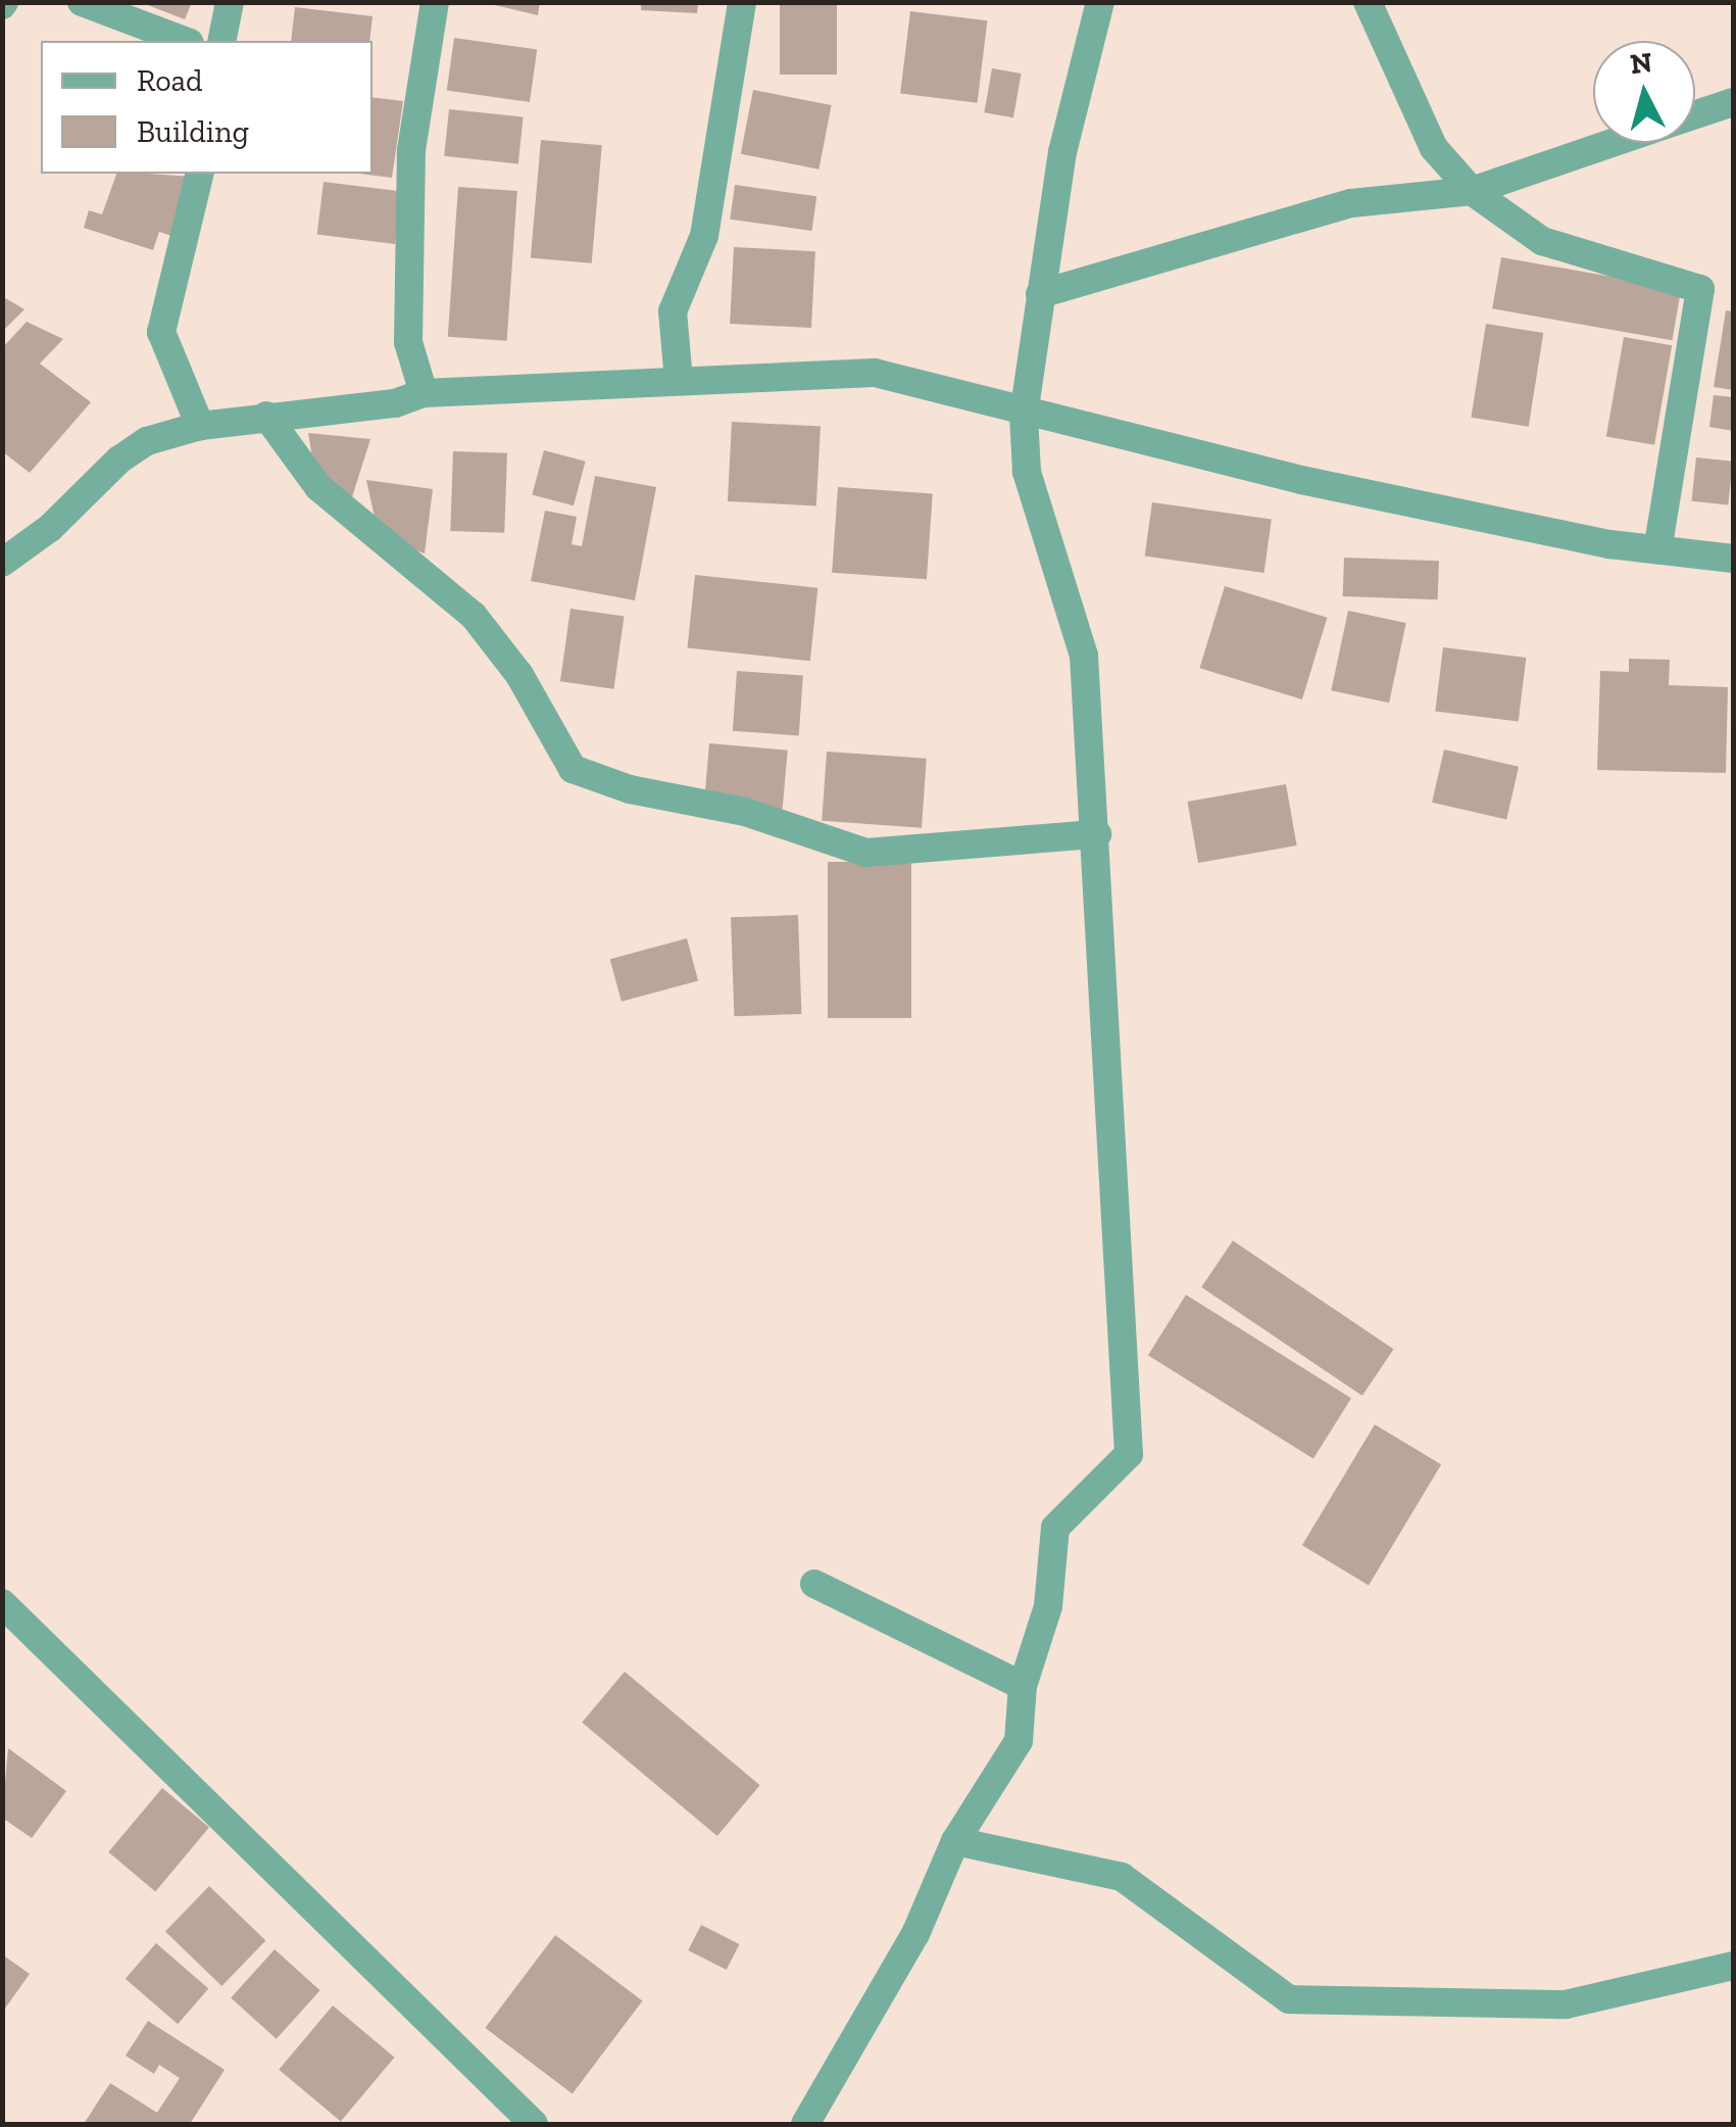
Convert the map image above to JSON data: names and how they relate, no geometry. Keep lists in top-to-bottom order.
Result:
{
  "legend": ["Road", "Building"],
  "north": "top"
}
